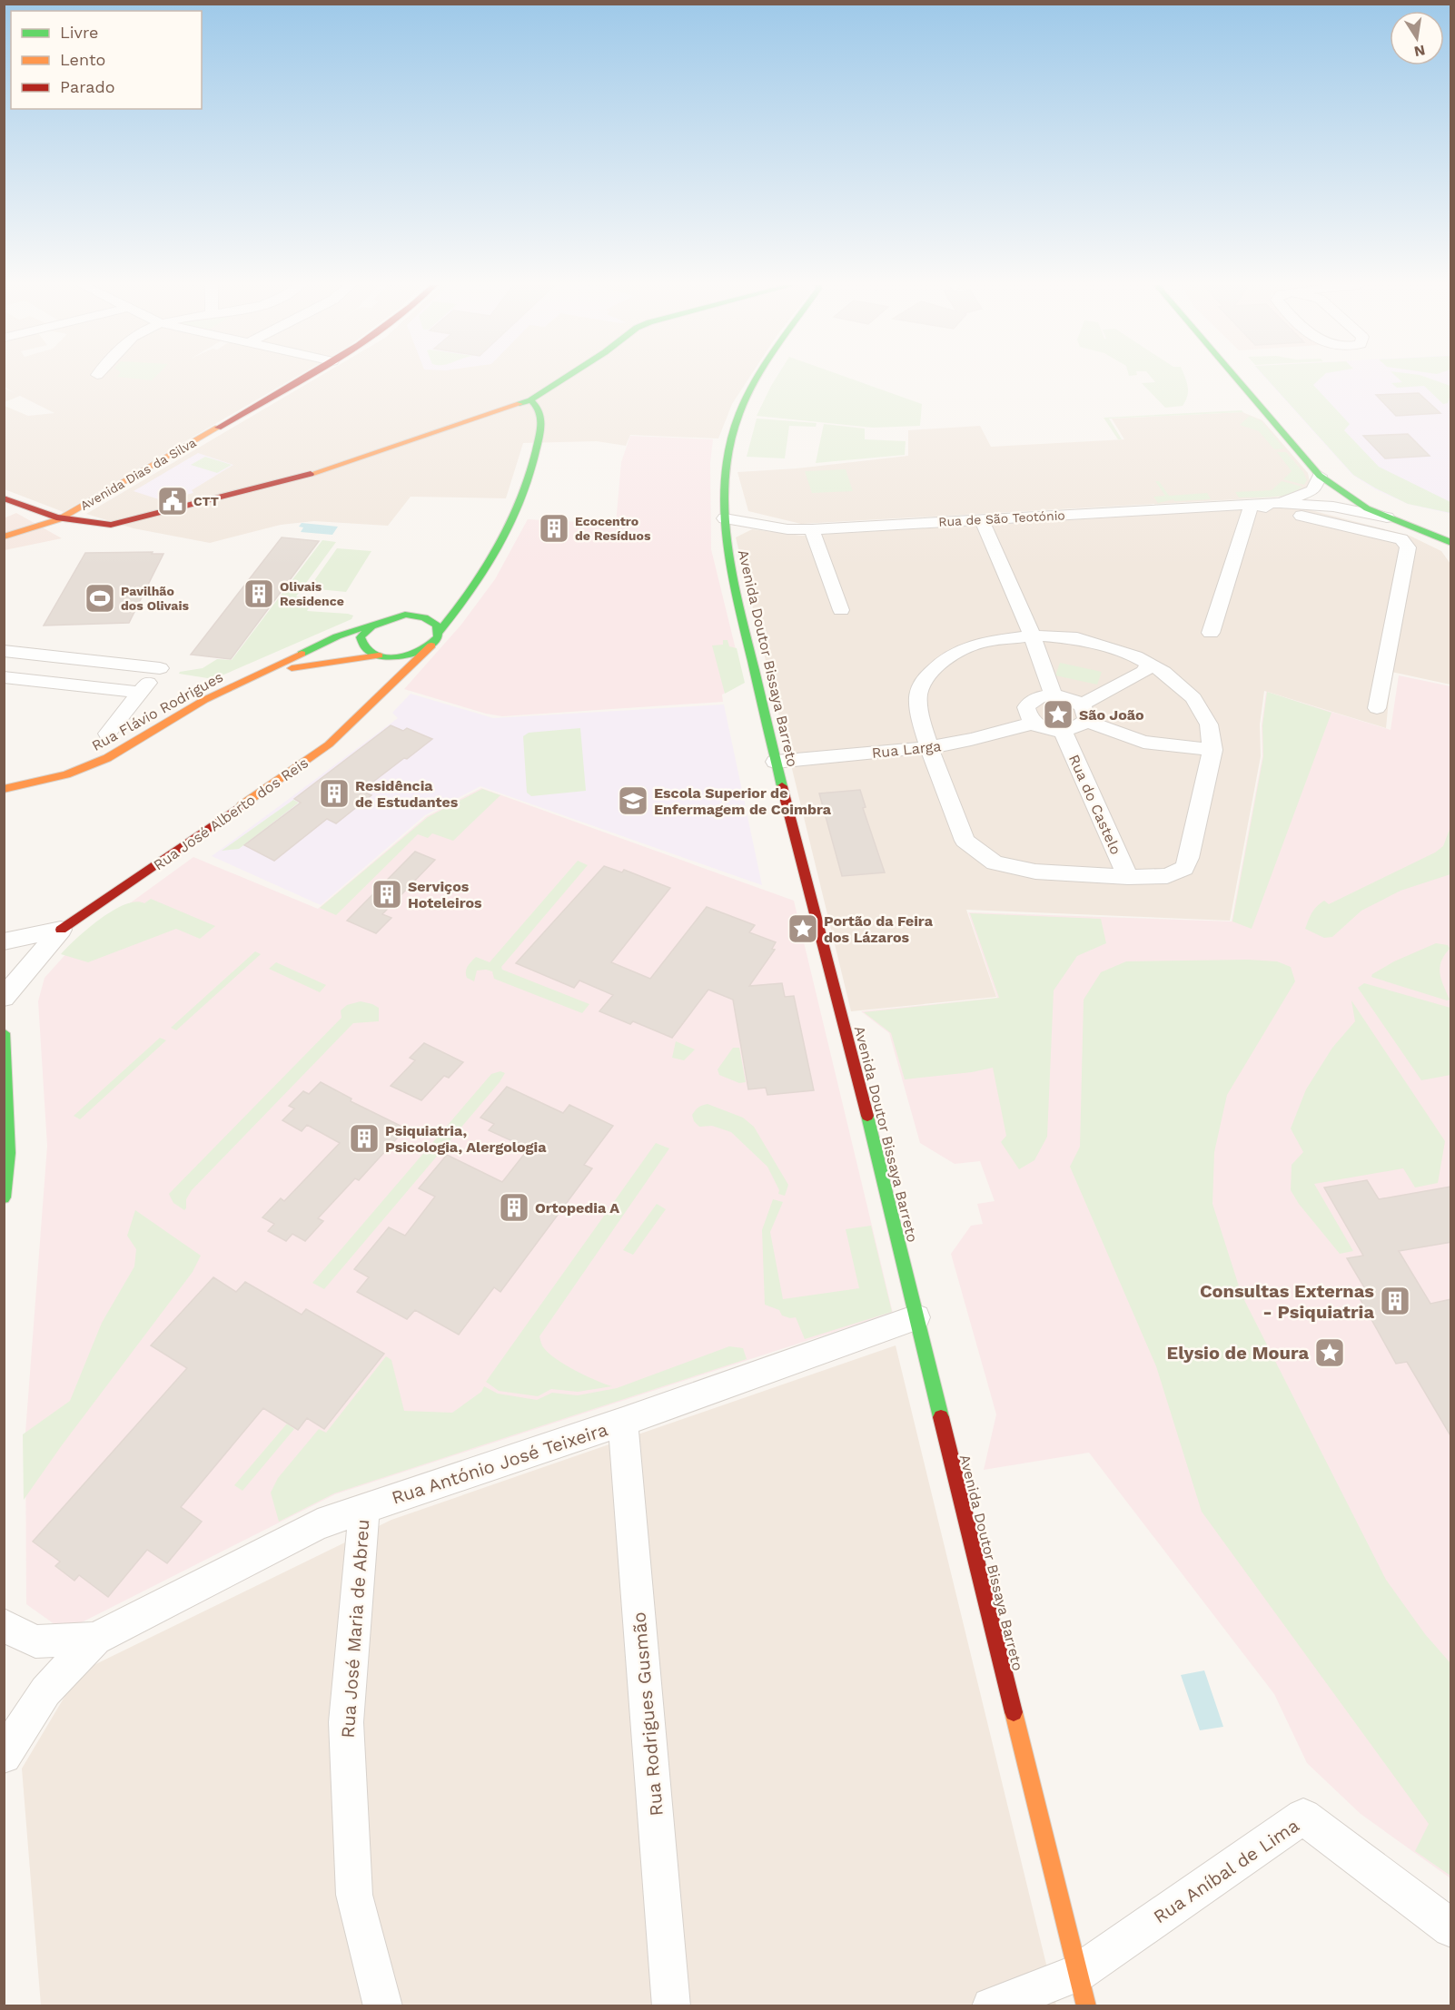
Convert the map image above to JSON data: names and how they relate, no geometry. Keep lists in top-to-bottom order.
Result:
{
  "streets": {
    "street": [
      "Avenida Dias da Silva",
      "Rua de São Teotónio",
      "Avenida Doutor Bissaya Barreto",
      "Rua Flávio Rodrigues",
      "Rua Larga",
      "Rua do Castelo",
      "Rua José Alberto dos Reis",
      "Rua António José Teixeira",
      "Rua José Maria de Abreu",
      "Rua Rodrigues Gusmão",
      "Rua Aníbal de Lima"
    ]
  },
  "crossings": [
    ["Rua de São Teotónio", "Avenida Doutor Bissaya Barreto"],
    ["Avenida Doutor Bissaya Barreto", "Rua Larga"],
    ["Avenida Doutor Bissaya Barreto", "Rua António José Teixeira"],
    ["Avenida Doutor Bissaya Barreto", "Rua Aníbal de Lima"],
    ["Rua Flávio Rodrigues", "Rua José Alberto dos Reis"],
    ["Rua Larga", "Rua do Castelo"],
    ["Rua António José Teixeira", "Rua José Maria de Abreu"],
    ["Rua António José Teixeira", "Rua Rodrigues Gusmão"]
  ],
  "places": {
    "public building": ["CTT"],
    "building": [
      "Ecocentro de Resíduos",
      "Olivais Residence",
      "Residência de Estudantes",
      "Serviços Hoteleiros",
      "Psiquiatria, Psicologia, Alergologia",
      "Ortopedia A",
      "Consultas Externas - Psiquiatria"
    ],
    "sports": ["Pavilhão dos Olivais"],
    "place": ["São João", "Portão da Feira dos Lázaros", "Elysio de Moura"],
    "school or university": ["Escola Superior de Enfermagem de Coimbra"]
  },
  "legend": ["Livre", "Lento", "Parado"],
  "north": "bottom"
}
